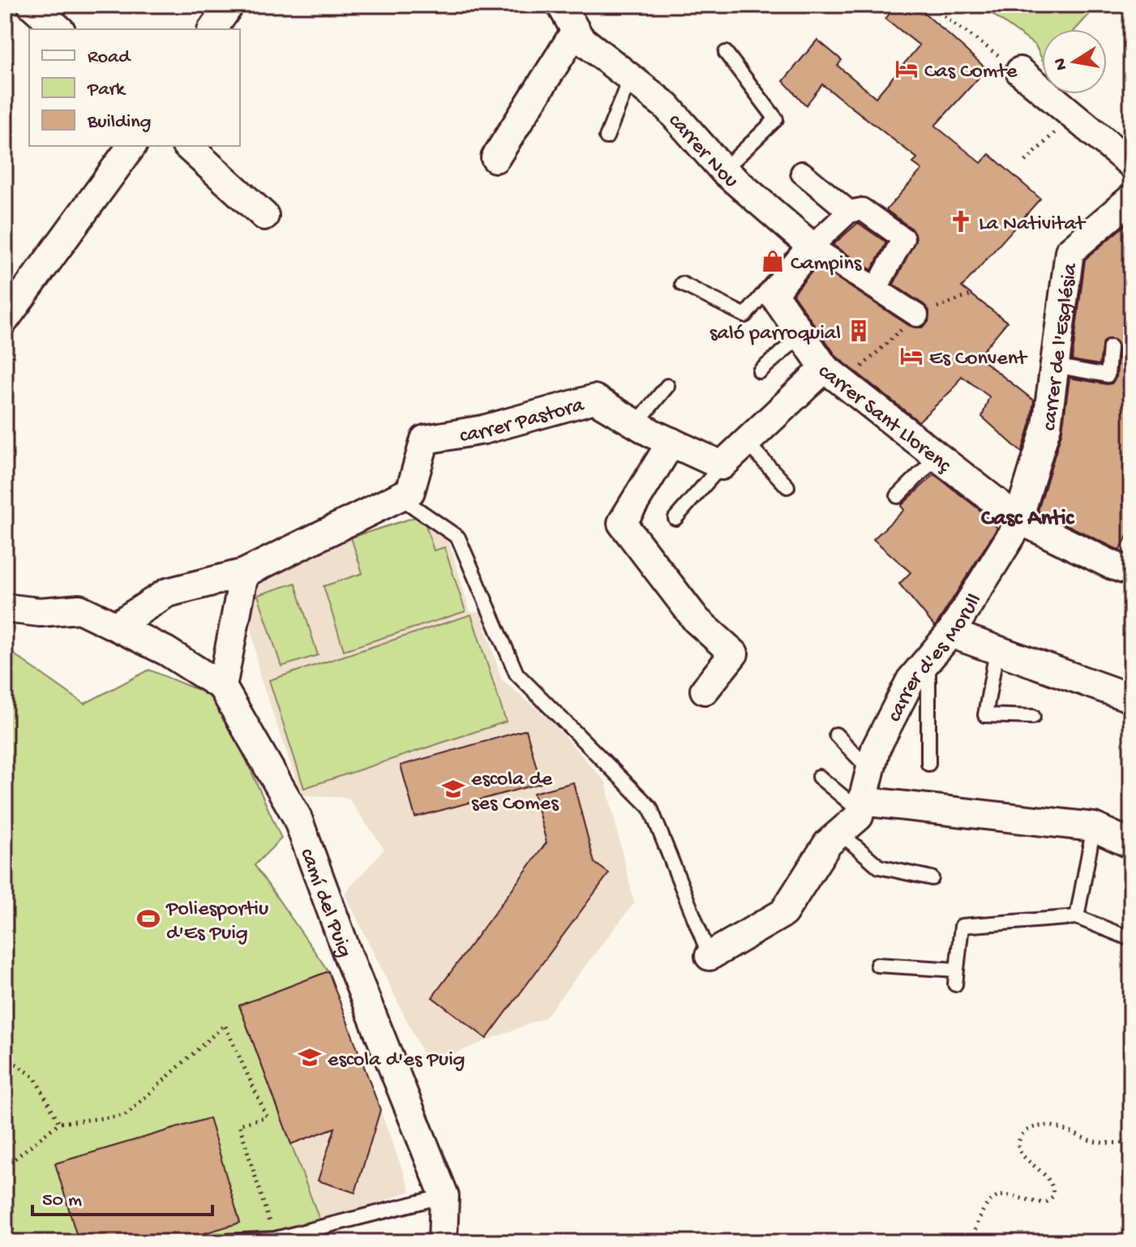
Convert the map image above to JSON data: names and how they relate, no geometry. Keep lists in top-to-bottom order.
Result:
{
  "streets": {
    "street": [
      "carrer Nou",
      "carrer de l'Església",
      "carrer Sant Llorenç",
      "carrer Pastora",
      "carrer d'es Morull",
      "camí del Puig"
    ]
  },
  "crossings": [
    ["carrer de l'Església", "carrer Sant Llorenç"],
    ["carrer de l'Església", "carrer d'es Morull"],
    ["carrer Sant Llorenç", "carrer d'es Morull"]
  ],
  "districts": ["Casc Antic"],
  "places": {
    "hotel": ["Cas Comte", "Es Convent"],
    "church": ["La Nativitat"],
    "shop": ["Campins"],
    "building": ["saló parroquial"],
    "school or university": ["escola de ses Comes", "escola d'es Puig"],
    "sports": ["Poliesportiu d'Es Puig"]
  },
  "legend": ["Road", "Park", "Building"],
  "scale_bar": "50 m",
  "north": "left"
}
